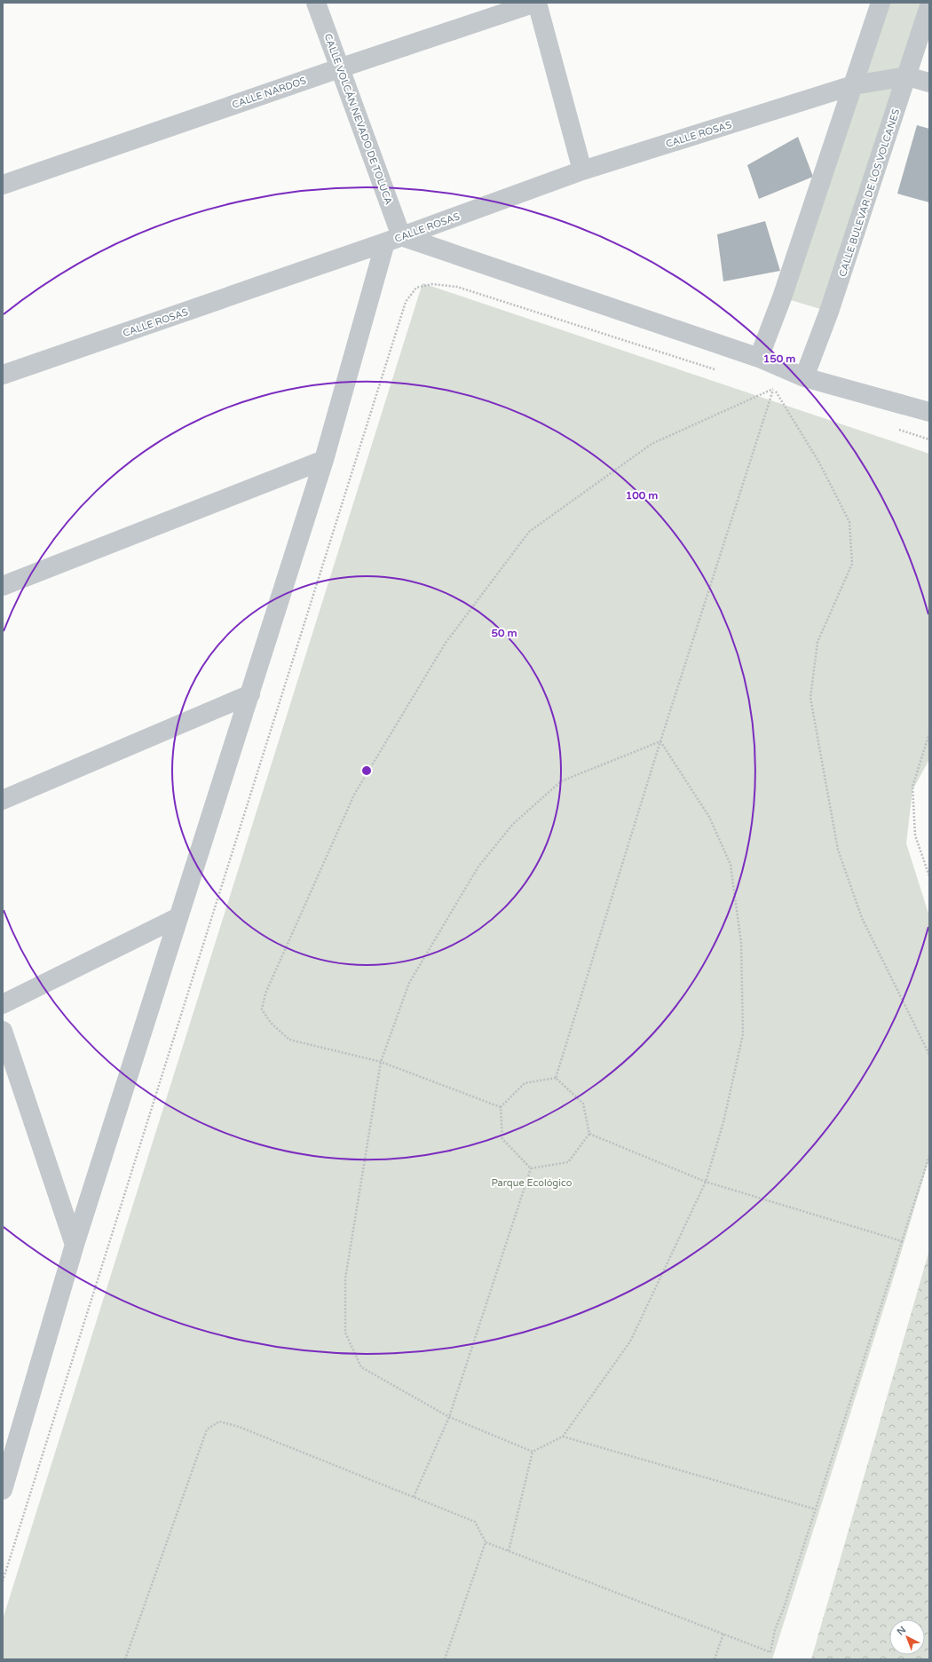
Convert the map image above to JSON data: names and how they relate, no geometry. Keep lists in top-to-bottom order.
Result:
{
  "streets": {
    "street": [
      "CALLE NARDOS",
      "CALLE VOLCÁN NEVADO DE TOLUCA",
      "CALLE ROSAS",
      "CALLE BULEVAR DE LOS VOLCANES"
    ]
  },
  "crossings": [
    ["CALLE NARDOS", "CALLE VOLCÁN NEVADO DE TOLUCA"],
    ["CALLE VOLCÁN NEVADO DE TOLUCA", "CALLE ROSAS"],
    ["CALLE ROSAS", "CALLE BULEVAR DE LOS VOLCANES"]
  ],
  "parks": ["Parque Ecológico"],
  "north": "top left",
  "rings": ["150 m", "100 m", "50 m"]
}
